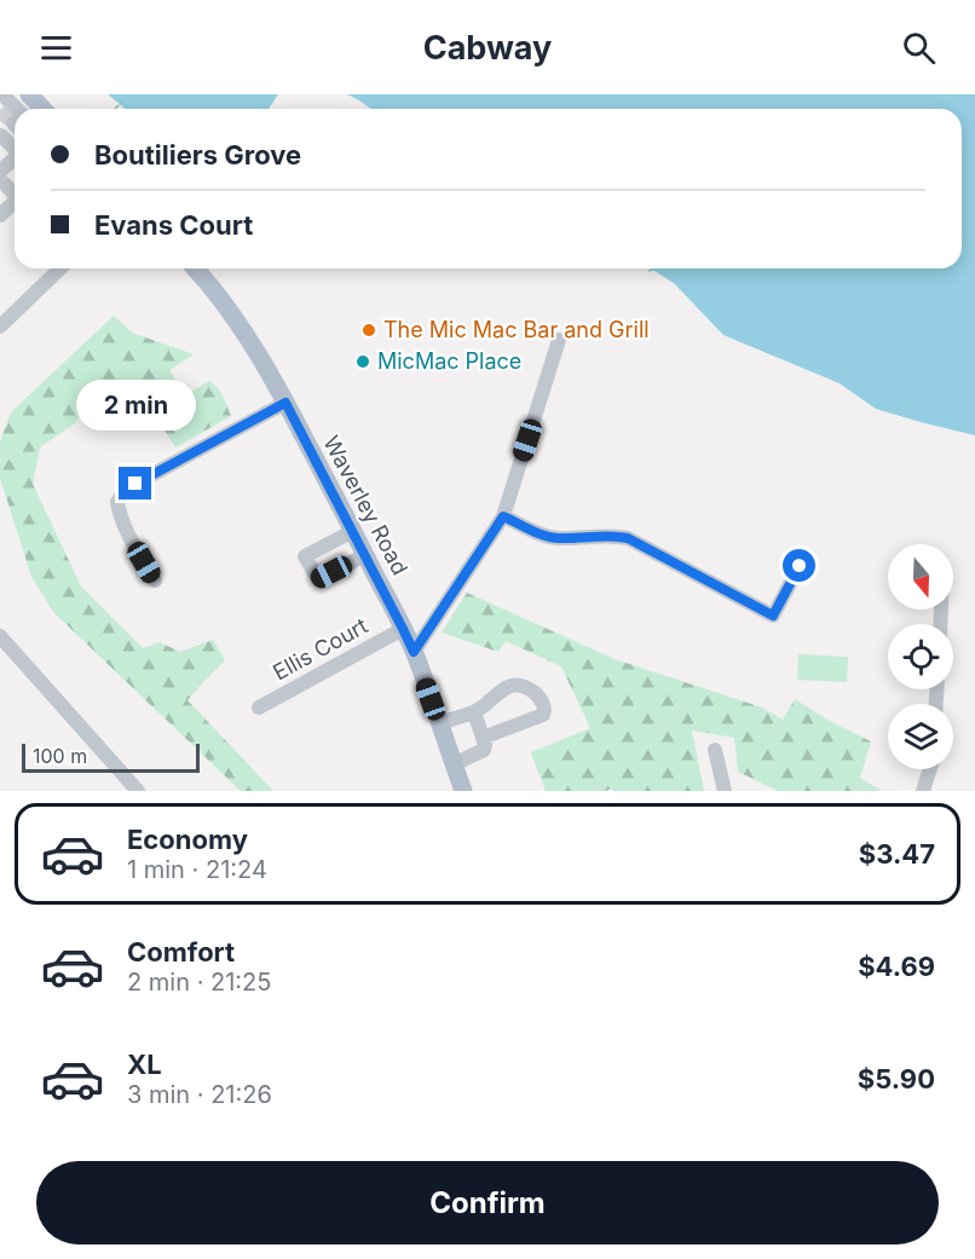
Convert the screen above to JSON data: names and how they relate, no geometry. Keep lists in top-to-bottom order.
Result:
{
  "streets": {
    "main road": ["Waverley Road"],
    "street": ["Ellis Court"]
  },
  "crossings": [
    ["Waverley Road", "Ellis Court"]
  ],
  "places": ["The Mic Mac Bar and Grill", "MicMac Place"],
  "scale_bar": "100 m",
  "north": "bottom",
  "page": {
    "header": "Cabway",
    "banner": ["Boutiliers Grove", "Evans Court"],
    "bubble": "2 min",
    "scale": "100 m",
    "list": [
      {
        "name": "Economy",
        "note": "1 min · 21:24",
        "value": "$3.47"
      },
      {
        "name": "Comfort",
        "note": "2 min · 21:25",
        "value": "$4.69"
      },
      {
        "name": "XL",
        "note": "3 min · 21:26",
        "value": "$5.90"
      }
    ],
    "buttons": "Confirm"
  }
}
